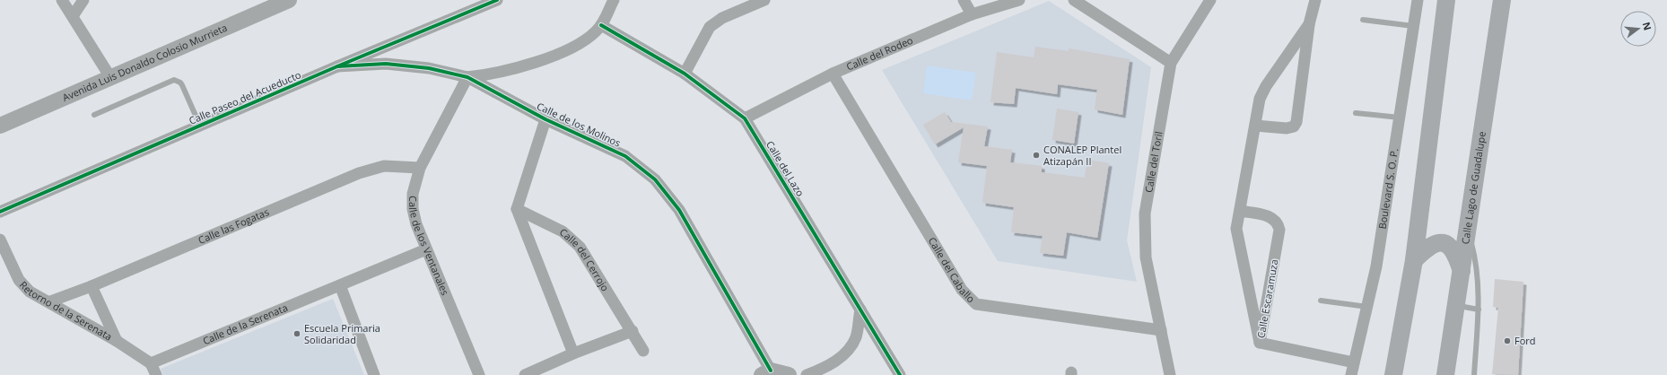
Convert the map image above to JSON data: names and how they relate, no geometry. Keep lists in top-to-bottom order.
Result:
{
  "streets": {
    "main road": ["Calle Lago de Guadalupe"],
    "street": [
      "Calle del Rodeo",
      "Avenida Luis Donaldo Colosio Murrieta",
      "Calle Paseo del Acueducto",
      "Calle de los Molinos",
      "Calle del Toril",
      "Calle del Lazo",
      "Boulevard S. O. P.",
      "Calle las Fogatas",
      "Calle de los Ventanales",
      "Calle del Cerrojo",
      "Calle del Caballo",
      "Calle Escaramuza",
      "Retorno de la Serenata",
      "Calle de la Serenata"
    ]
  },
  "crossings": [
    ["Calle del Rodeo", "Calle del Lazo"],
    ["Calle del Rodeo", "Calle del Caballo"],
    ["Calle Paseo del Acueducto", "Calle de los Molinos"],
    ["Calle de los Molinos", "Calle del Lazo"],
    ["Calle de los Molinos", "Calle de los Ventanales"],
    ["Calle del Toril", "Calle del Caballo"],
    ["Boulevard S. O. P.", "Calle Escaramuza"],
    ["Calle las Fogatas", "Calle de los Ventanales"],
    ["Calle las Fogatas", "Retorno de la Serenata"],
    ["Calle de los Ventanales", "Calle de la Serenata"],
    ["Retorno de la Serenata", "Calle de la Serenata"]
  ],
  "places": ["CONALEP Plantel Atizapán II", "Escuela Primaria Solidaridad", "Ford"],
  "north": "right"
}
